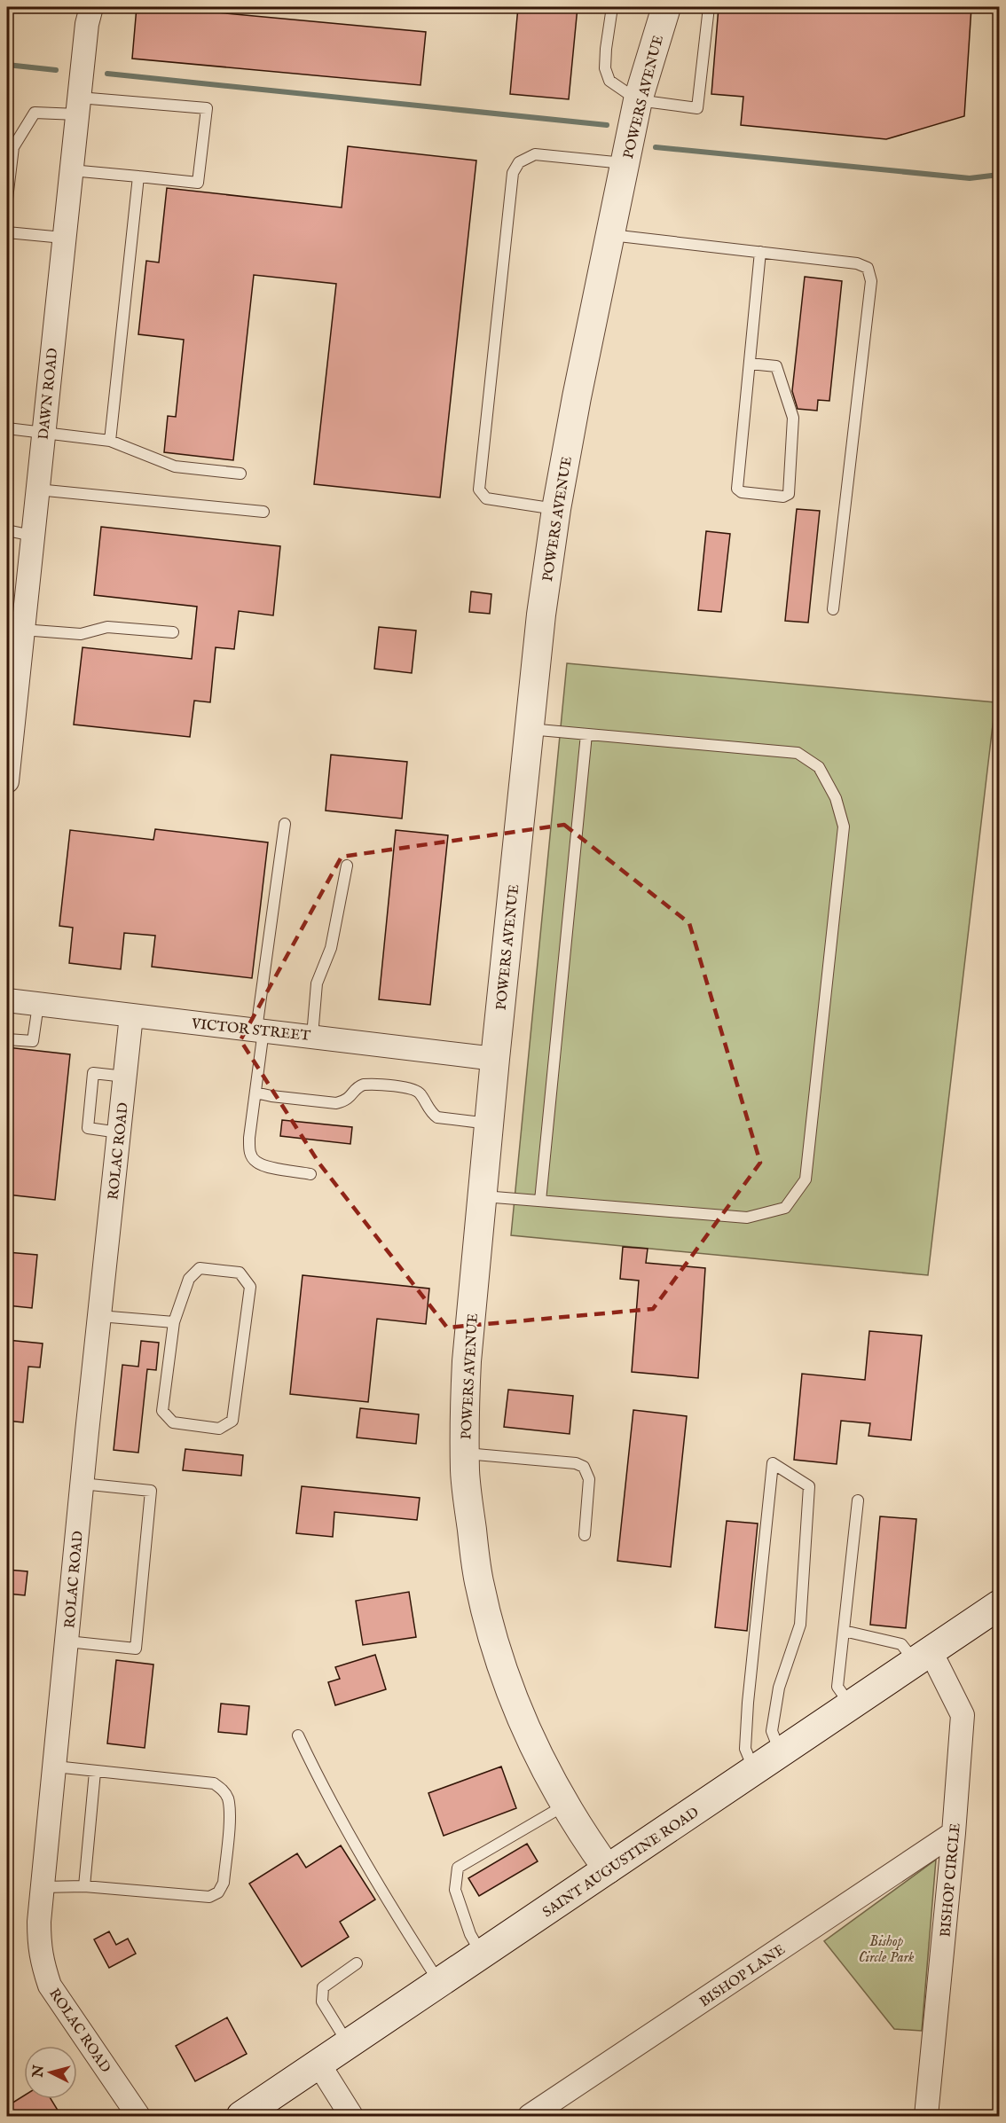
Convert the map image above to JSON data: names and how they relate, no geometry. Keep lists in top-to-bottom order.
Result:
{
  "streets": {
    "main road": ["SAINT AUGUSTINE ROAD"],
    "street": [
      "POWERS AVENUE",
      "DAWN ROAD",
      "VICTOR STREET",
      "ROLAC ROAD",
      "BISHOP CIRCLE",
      "BISHOP LANE"
    ]
  },
  "crossings": [
    ["POWERS AVENUE", "VICTOR STREET"],
    ["POWERS AVENUE", "SAINT AUGUSTINE ROAD"],
    ["VICTOR STREET", "ROLAC ROAD"],
    ["SAINT AUGUSTINE ROAD", "BISHOP CIRCLE"],
    ["BISHOP CIRCLE", "BISHOP LANE"]
  ],
  "parks": ["Bishop Circle Park"],
  "north": "left"
}
